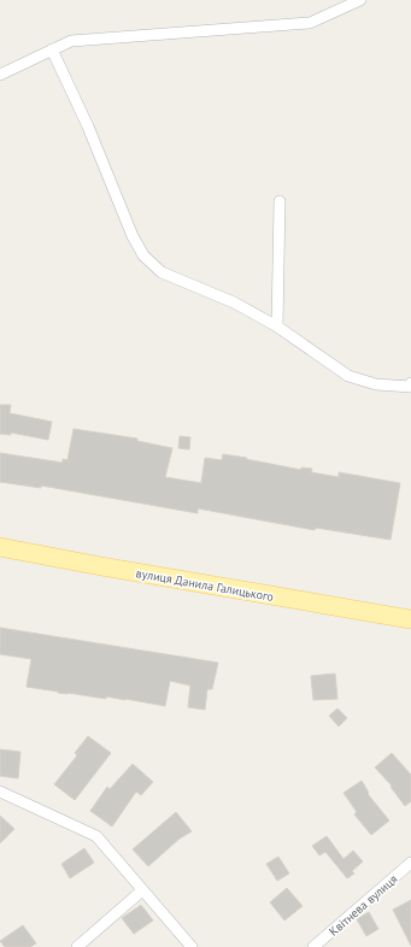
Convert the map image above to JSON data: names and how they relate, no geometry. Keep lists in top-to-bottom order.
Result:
{
  "streets": {
    "main road": ["вулиця Данила Галицького"],
    "street": ["Квітнева вулиця"]
  }
}
